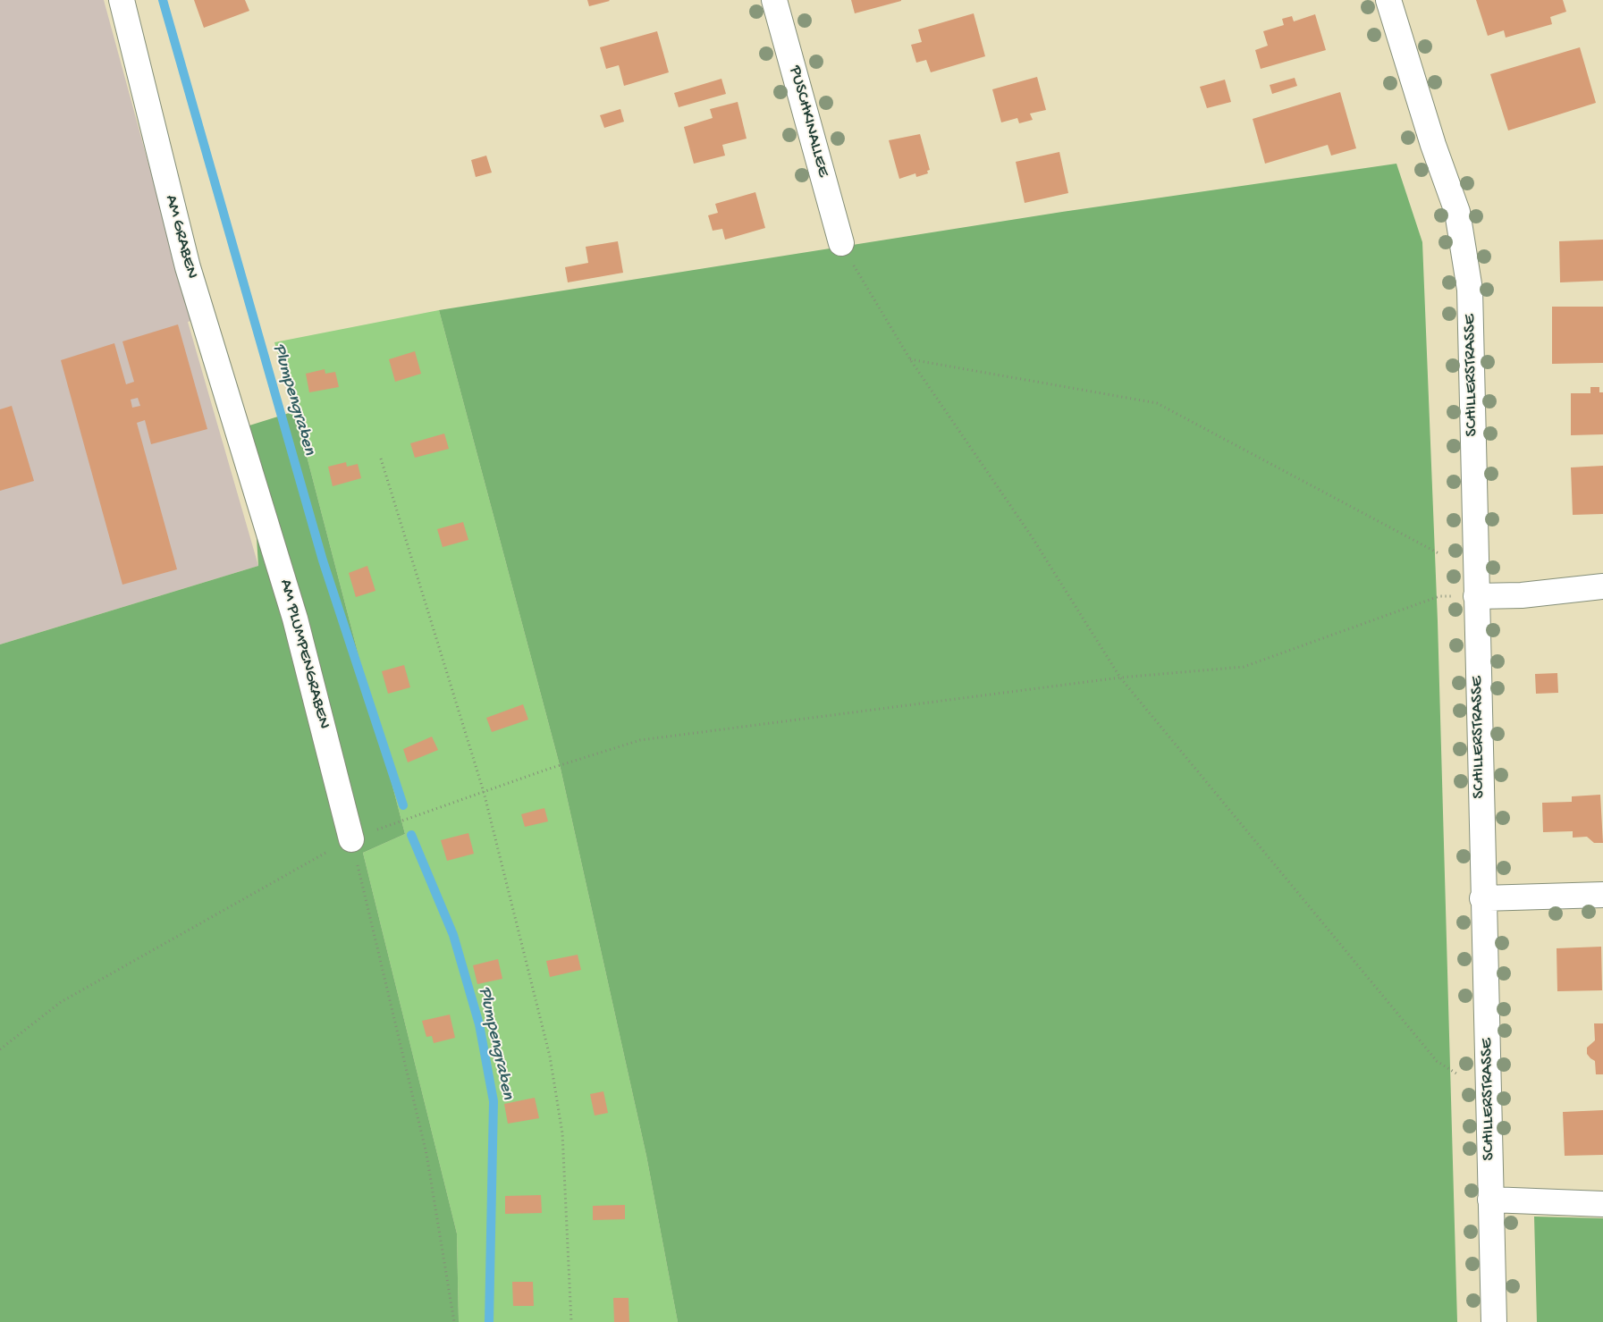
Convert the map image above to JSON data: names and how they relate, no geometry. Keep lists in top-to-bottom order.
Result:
{
  "streets": {
    "street": [
      "PUSCHKINALLEE",
      "AM GRABEN",
      "SCHILLERSTRASSE",
      "AM PLUMPENGRABEN"
    ]
  },
  "crossings": [
    ["AM GRABEN", "AM PLUMPENGRABEN"]
  ],
  "water": ["Plumpengraben"]
}
